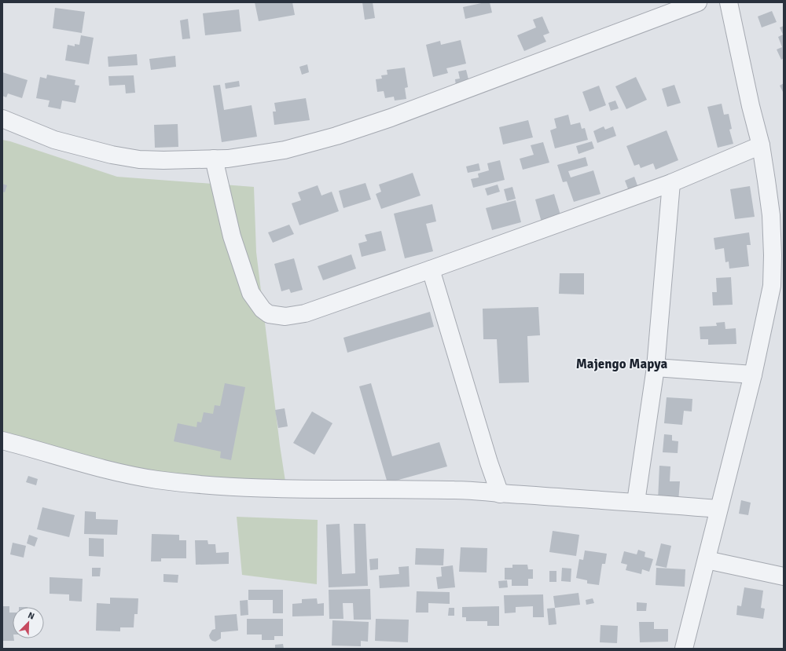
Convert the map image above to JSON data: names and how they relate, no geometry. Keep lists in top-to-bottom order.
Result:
{
  "districts": ["Majengo Mapya"],
  "north": "top right"
}
